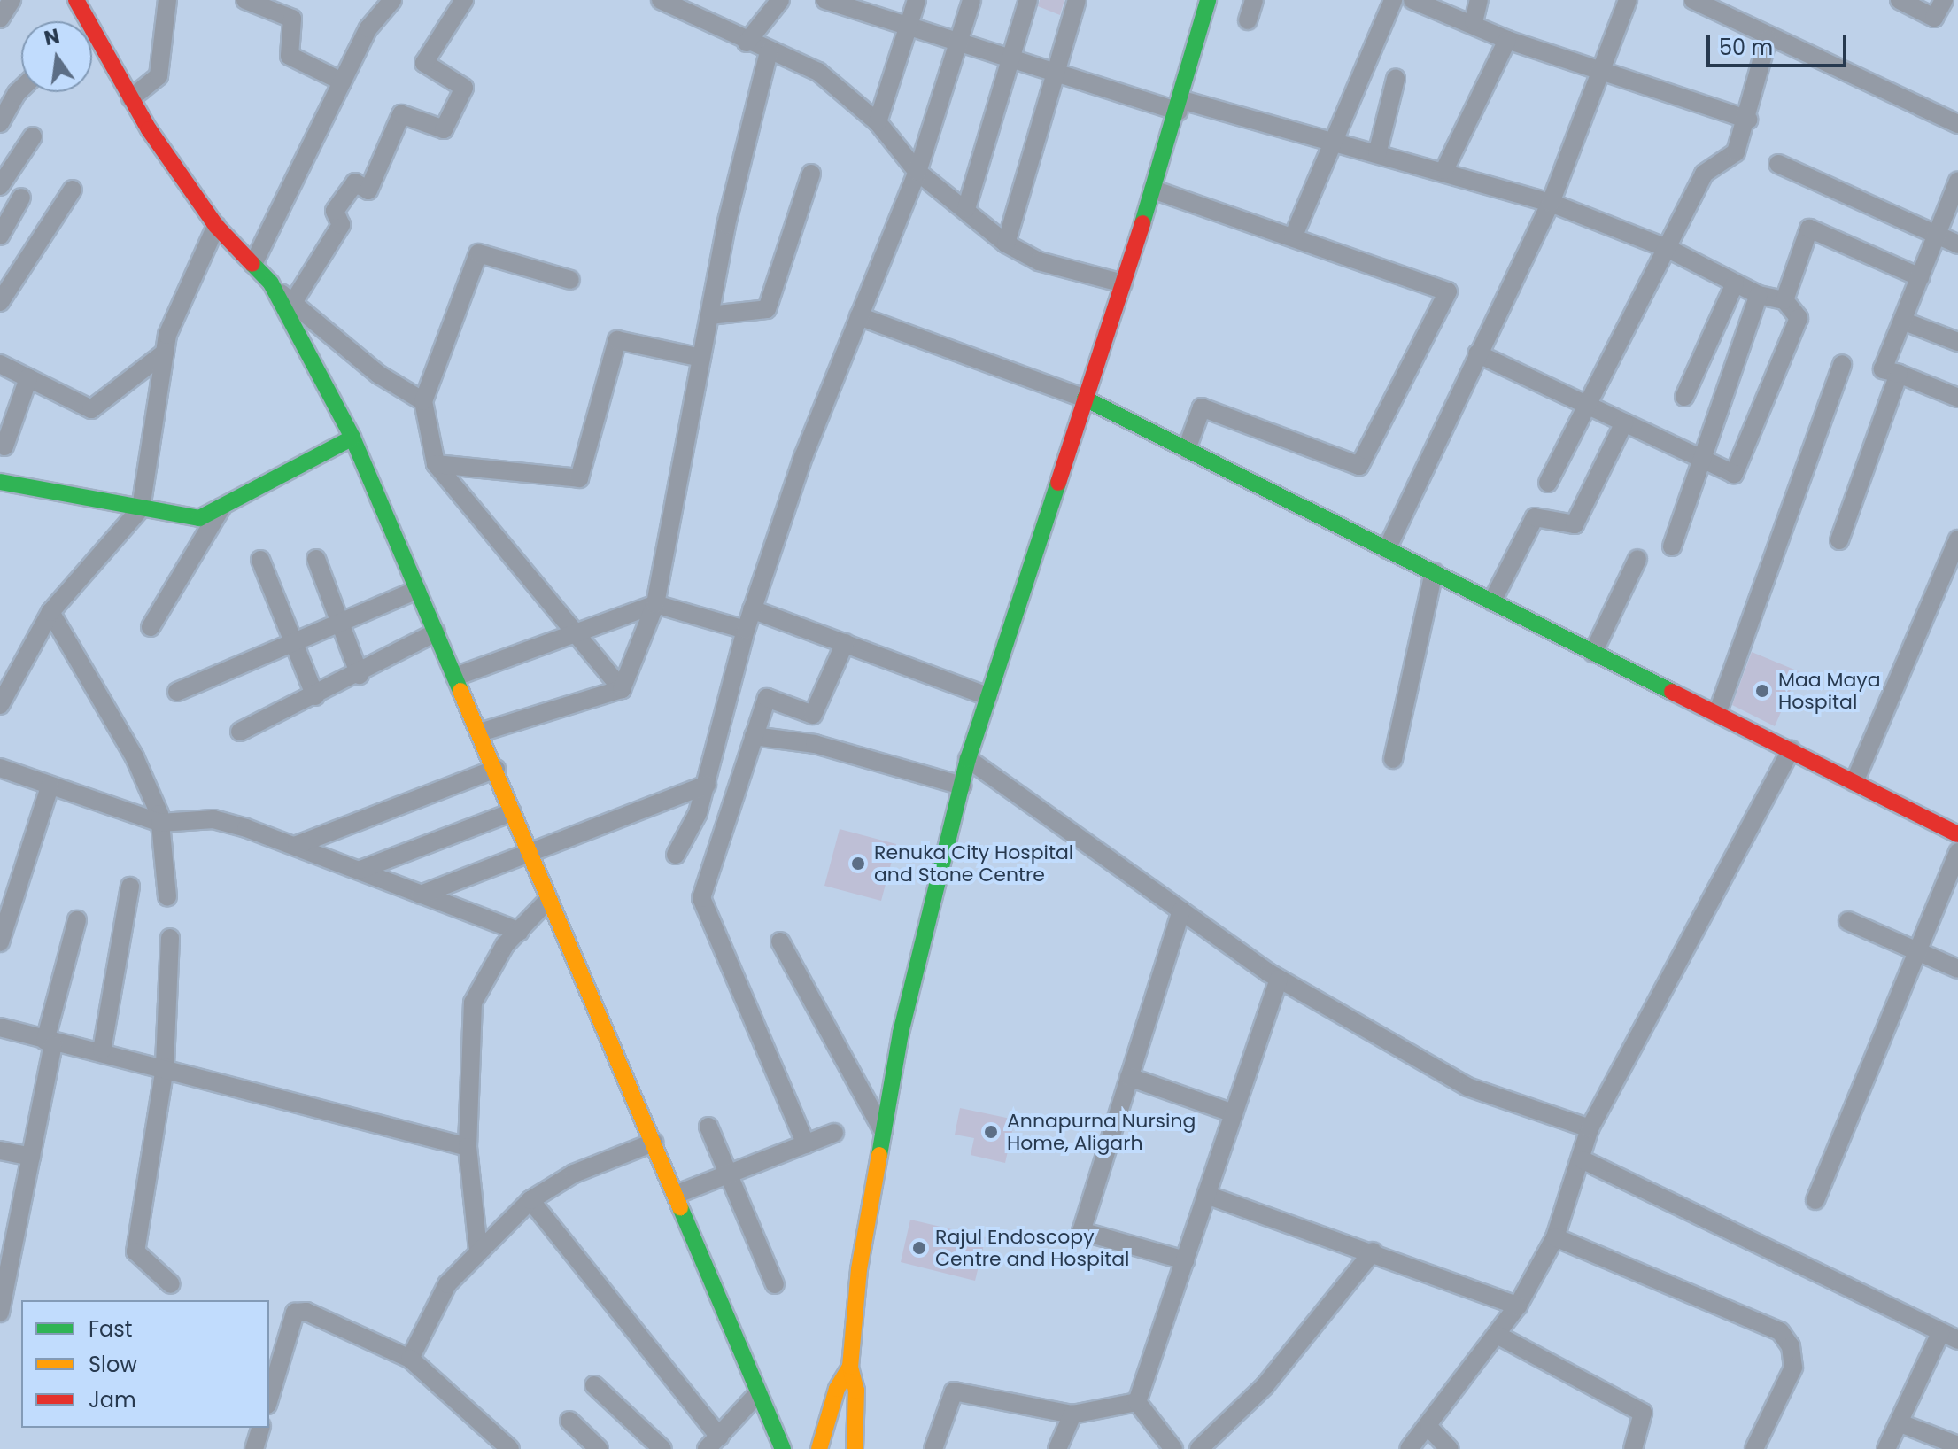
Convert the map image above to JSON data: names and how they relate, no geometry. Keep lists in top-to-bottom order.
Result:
{
  "places": [
    "Maa Maya Hospital",
    "Renuka City Hospital and Stone Centre",
    "Annapurna Nursing Home, Aligarh",
    "Rajul Endoscopy Centre and Hospital"
  ],
  "legend": ["Fast", "Slow", "Jam"],
  "scale_bar": "50 m",
  "north": "top"
}
